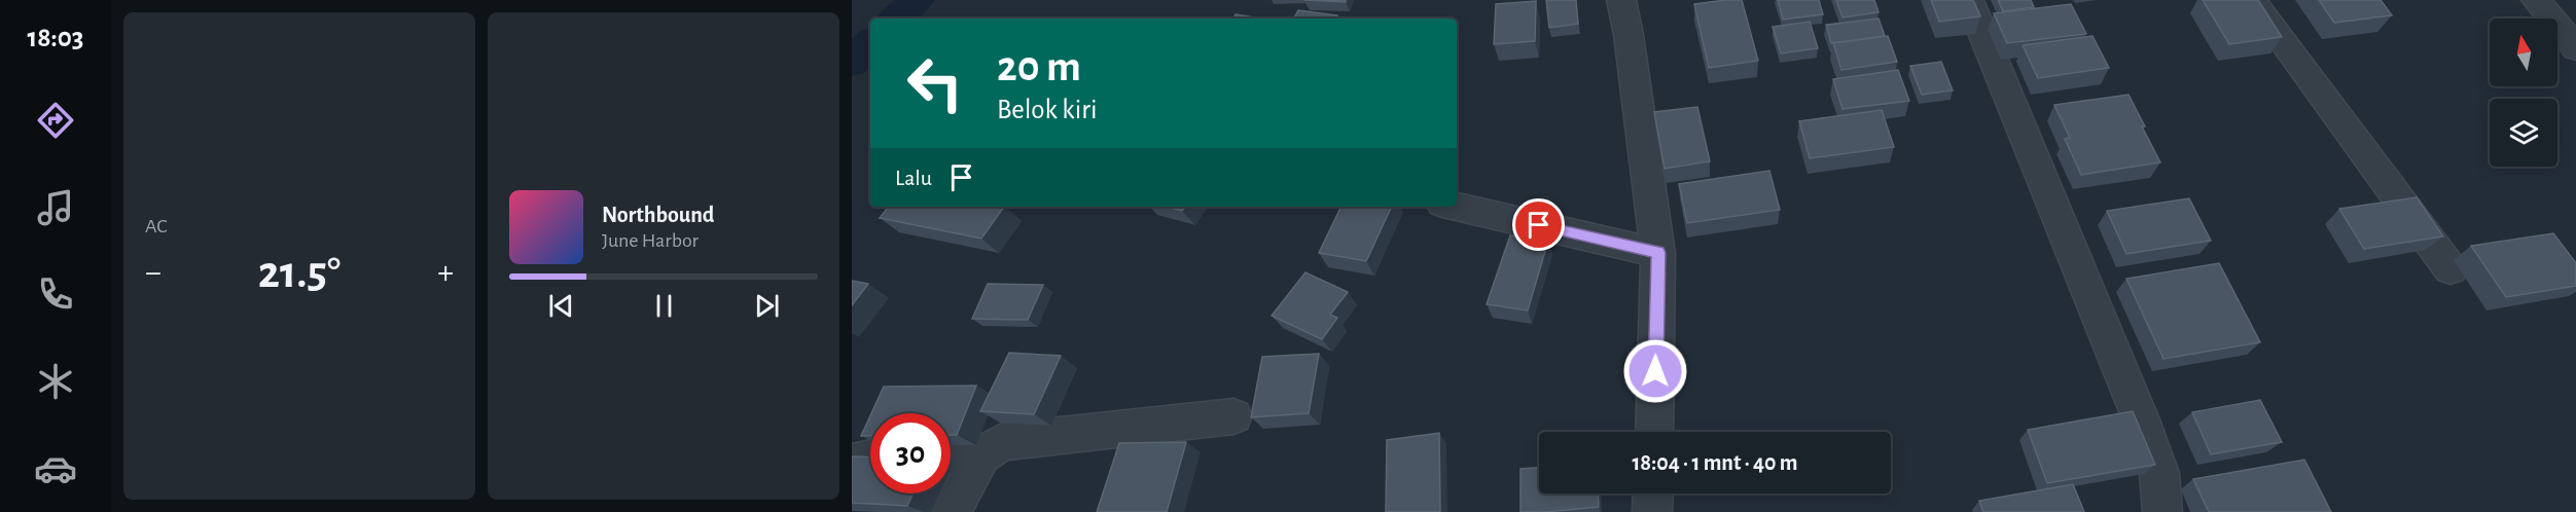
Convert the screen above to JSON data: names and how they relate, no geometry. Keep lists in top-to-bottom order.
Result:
{
  "north": "top",
  "page": {
    "tabs": "18:03",
    "tile": "AC",
    "turn": ["20 m", "Belok kiri"],
    "then": "Lalu",
    "song": ["Northbound", "June Harbor"],
    "heat": ["−", "21.5°", "+"],
    "limit": "30",
    "trip": "18:04 · 1 mnt · 40 m"
  }
}
